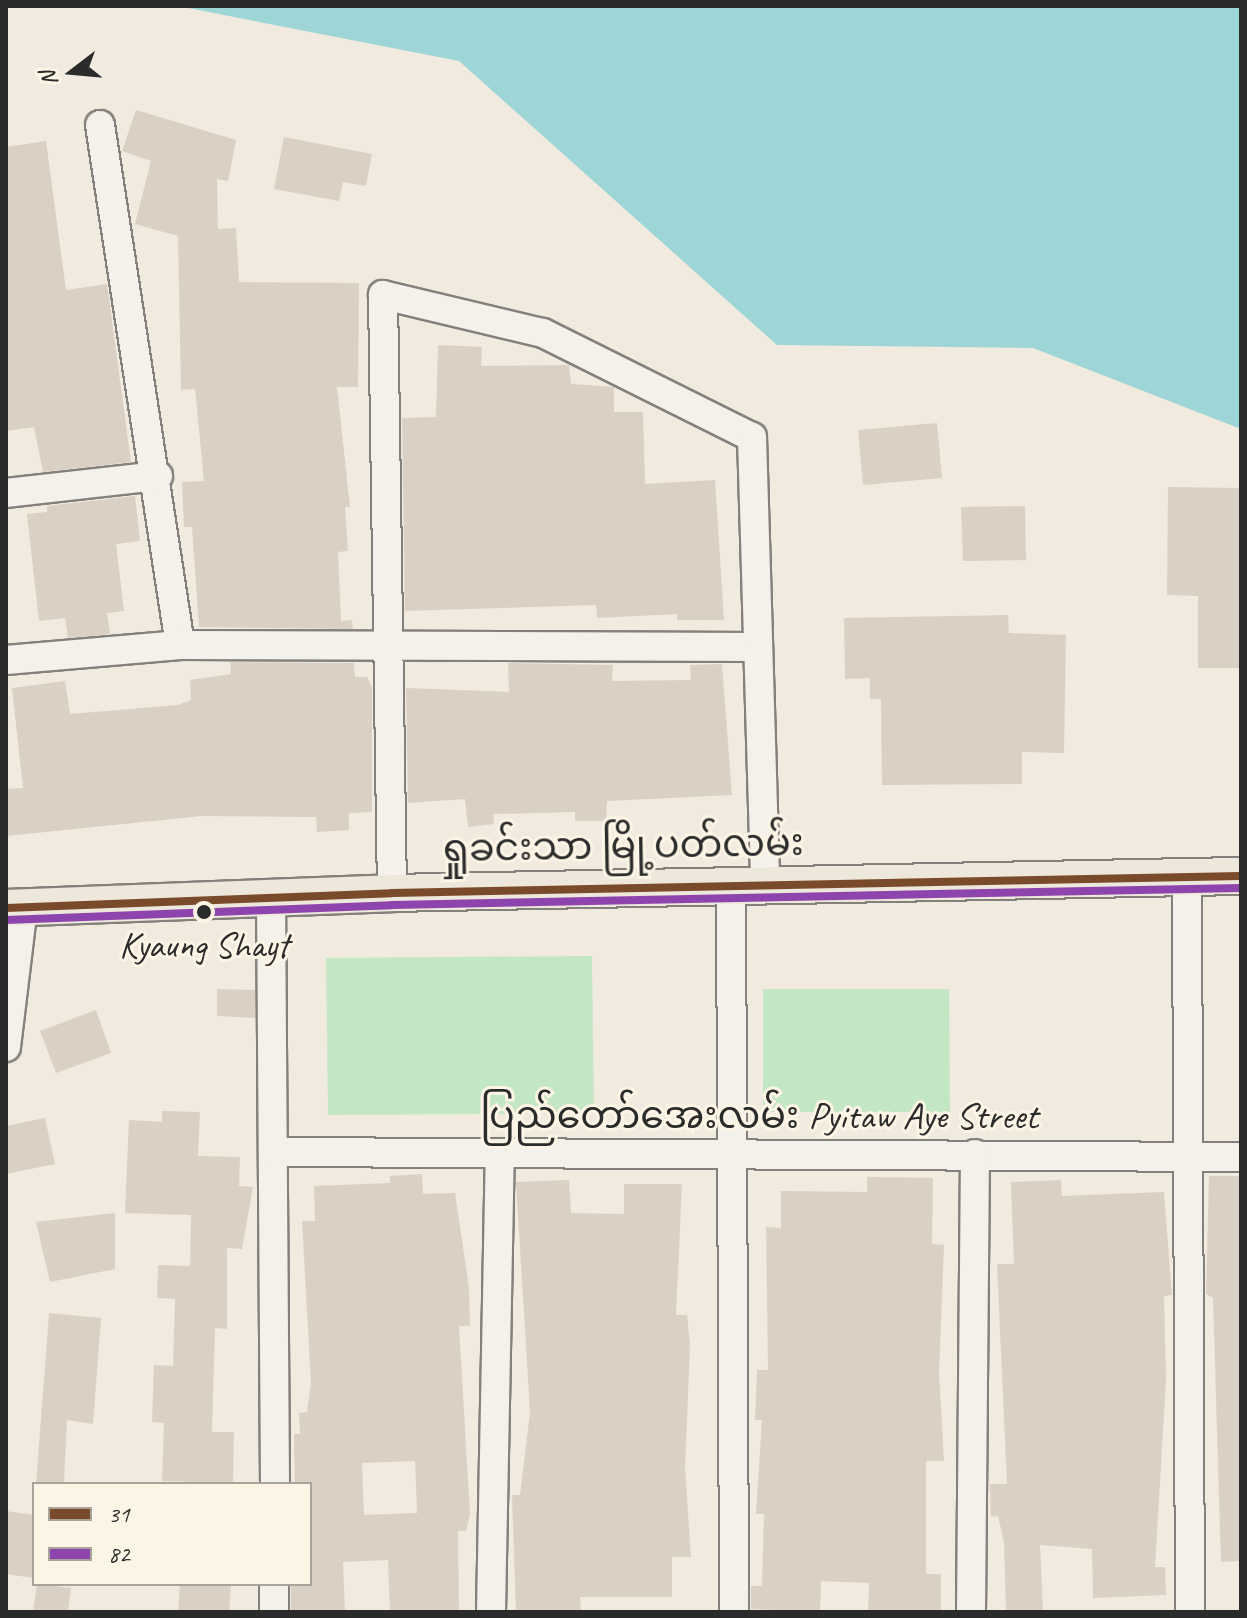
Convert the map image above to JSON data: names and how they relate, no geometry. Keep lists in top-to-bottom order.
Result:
{
  "streets": {
    "main road": ["ရှုခင်းသာ မြို့ပတ်လမ်း"],
    "street": ["ပြည်တော်အေးလမ်း Pyitaw Aye Street"]
  },
  "places": ["Kyaung Shayt"],
  "lines": ["transit line 31", "transit line 82"],
  "legend": ["31", "82"],
  "north": "left"
}
